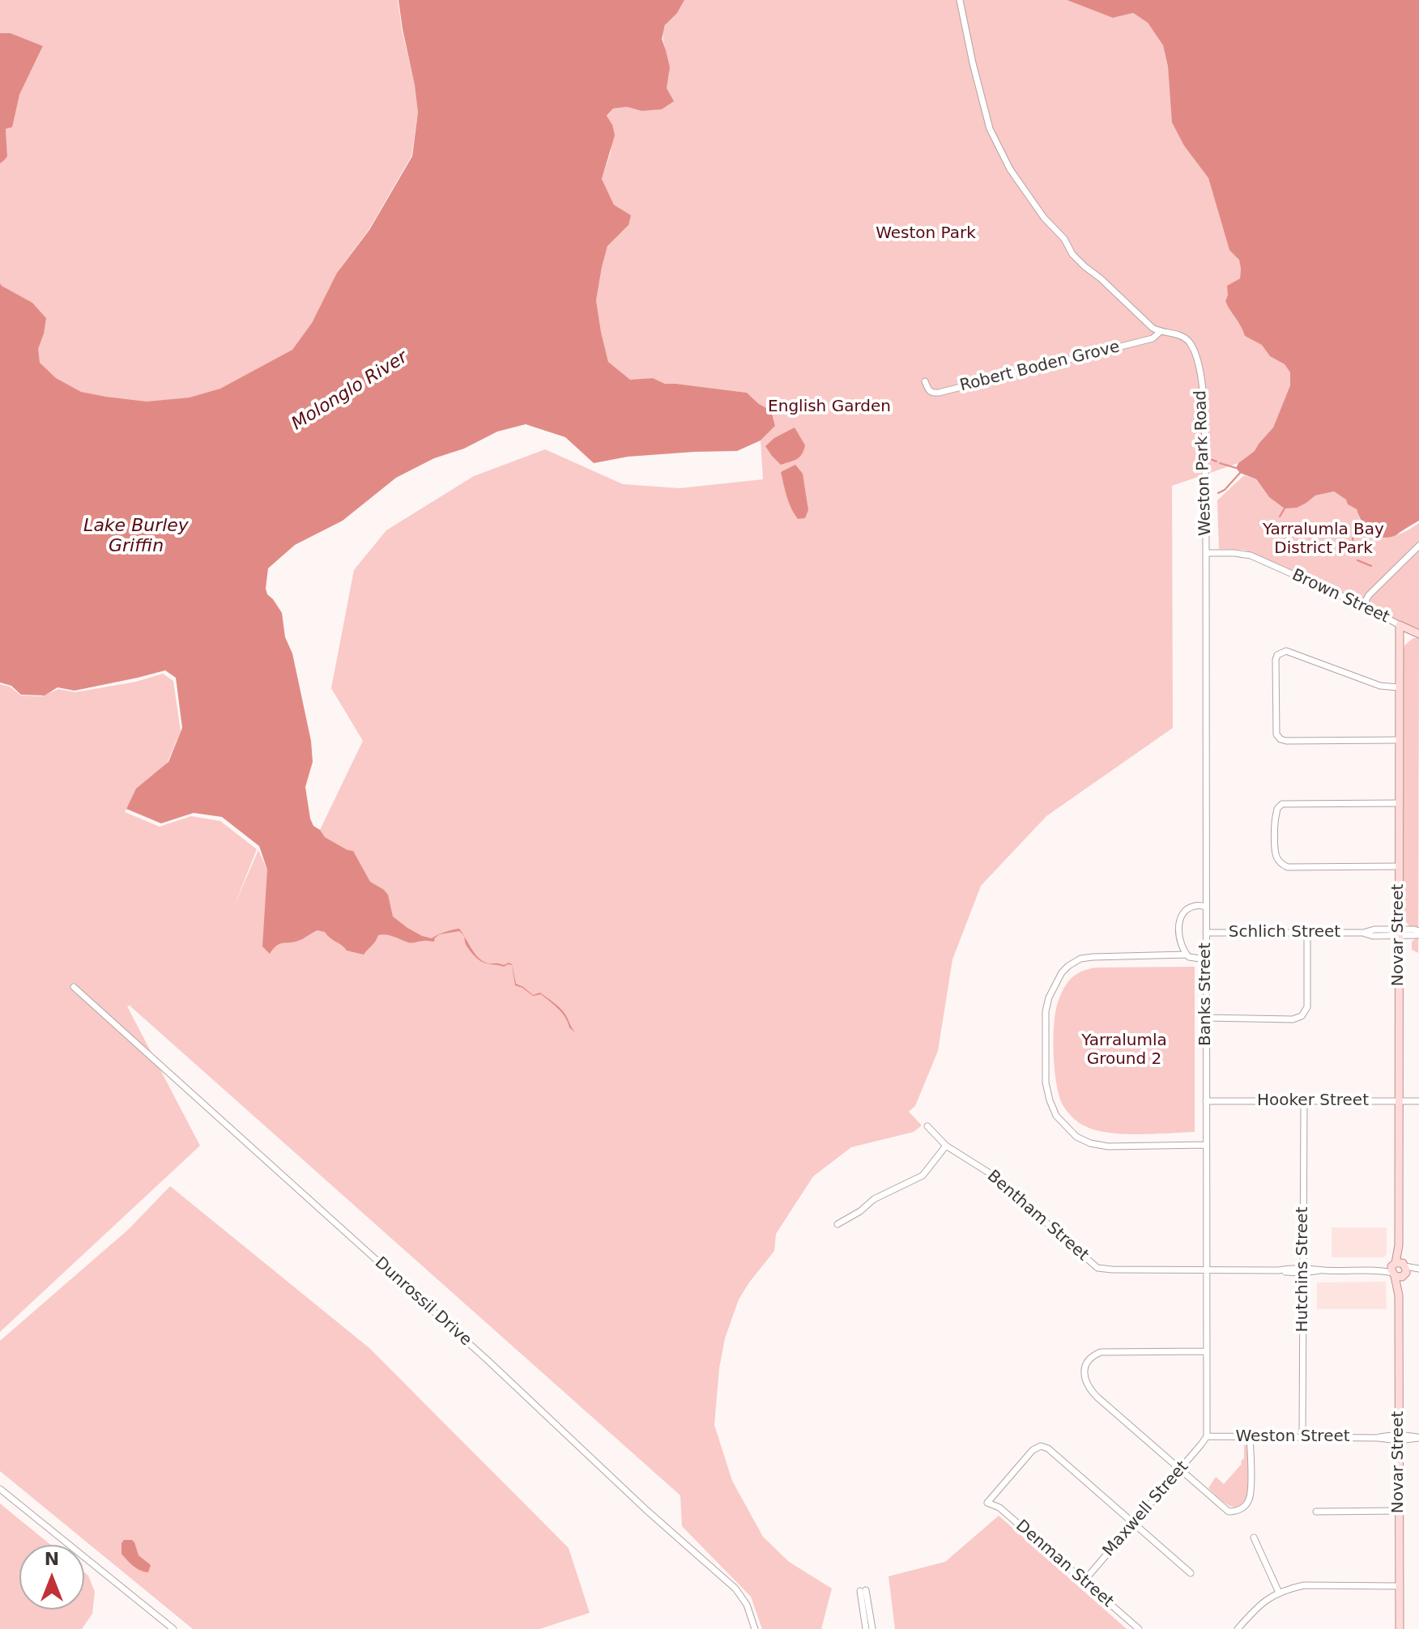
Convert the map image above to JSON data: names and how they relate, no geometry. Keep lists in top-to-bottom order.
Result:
{
  "streets": {
    "main road": ["Novar Street"],
    "street": [
      "Robert Boden Grove",
      "Weston Park Road",
      "Brown Street",
      "Schlich Street",
      "Banks Street",
      "Hooker Street",
      "Bentham Street",
      "Hutchins Street",
      "Dunrossil Drive",
      "Weston Street",
      "Maxwell Street",
      "Denman Street"
    ]
  },
  "crossings": [
    ["Robert Boden Grove", "Weston Park Road"],
    ["Weston Park Road", "Brown Street"],
    ["Weston Park Road", "Banks Street"],
    ["Brown Street", "Novar Street"],
    ["Brown Street", "Banks Street"],
    ["Schlich Street", "Novar Street"],
    ["Schlich Street", "Banks Street"],
    ["Novar Street", "Hooker Street"],
    ["Novar Street", "Bentham Street"],
    ["Novar Street", "Weston Street"],
    ["Banks Street", "Hooker Street"],
    ["Banks Street", "Bentham Street"],
    ["Banks Street", "Weston Street"],
    ["Banks Street", "Maxwell Street"],
    ["Hooker Street", "Hutchins Street"],
    ["Bentham Street", "Hutchins Street"],
    ["Hutchins Street", "Weston Street"],
    ["Weston Street", "Maxwell Street"],
    ["Maxwell Street", "Denman Street"]
  ],
  "water": ["Molonglo River", "Lake Burley Griffin"],
  "parks": [
    "Weston Park",
    "English Garden",
    "Yarralumla Bay District Park",
    "Yarralumla Ground 2"
  ],
  "north": "top"
}
